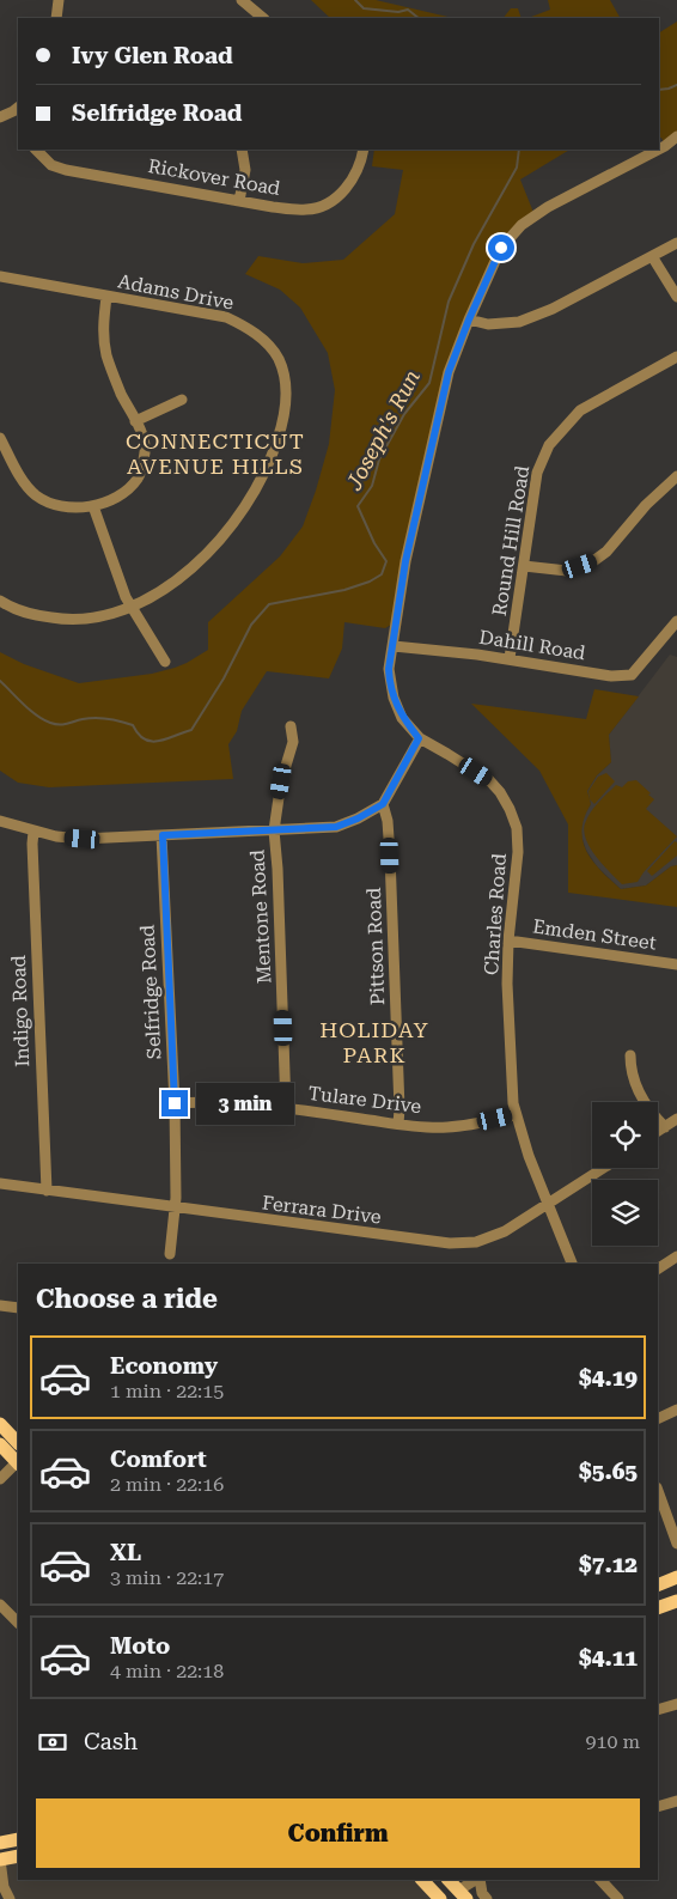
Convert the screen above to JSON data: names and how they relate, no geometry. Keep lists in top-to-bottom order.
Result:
{
  "streets": {
    "street": [
      "Rickover Road",
      "Adams Drive",
      "Round Hill Road",
      "Dahill Road",
      "Charles Road",
      "Mentone Road",
      "Emden Street",
      "Pittson Road",
      "Selfridge Road",
      "Indigo Road",
      "Tulare Drive",
      "Ferrara Drive"
    ]
  },
  "crossings": [
    ["Round Hill Road", "Dahill Road"],
    ["Dahill Road", "Charles Road"],
    ["Charles Road", "Emden Street"],
    ["Charles Road", "Tulare Drive"],
    ["Charles Road", "Ferrara Drive"],
    ["Mentone Road", "Tulare Drive"],
    ["Pittson Road", "Tulare Drive"],
    ["Selfridge Road", "Tulare Drive"],
    ["Selfridge Road", "Ferrara Drive"],
    ["Indigo Road", "Ferrara Drive"]
  ],
  "districts": ["CONNECTICUT AVENUE HILLS", "HOLIDAY PARK"],
  "water": ["Joseph's Run"],
  "page": {
    "banner": ["Ivy Glen Road", "Selfridge Road"],
    "bubble": "3 min",
    "heading": "Choose a ride",
    "list": [
      {
        "name": "Economy",
        "note": "1 min · 22:15",
        "value": "$4.19"
      },
      {
        "name": "Comfort",
        "note": "2 min · 22:16",
        "value": "$5.65"
      },
      {
        "name": "XL",
        "note": "3 min · 22:17",
        "value": "$7.12"
      },
      {
        "name": "Moto",
        "note": "4 min · 22:18",
        "value": "$4.11"
      }
    ],
    "pay": ["Cash", "910 m"],
    "buttons": "Confirm"
  }
}
